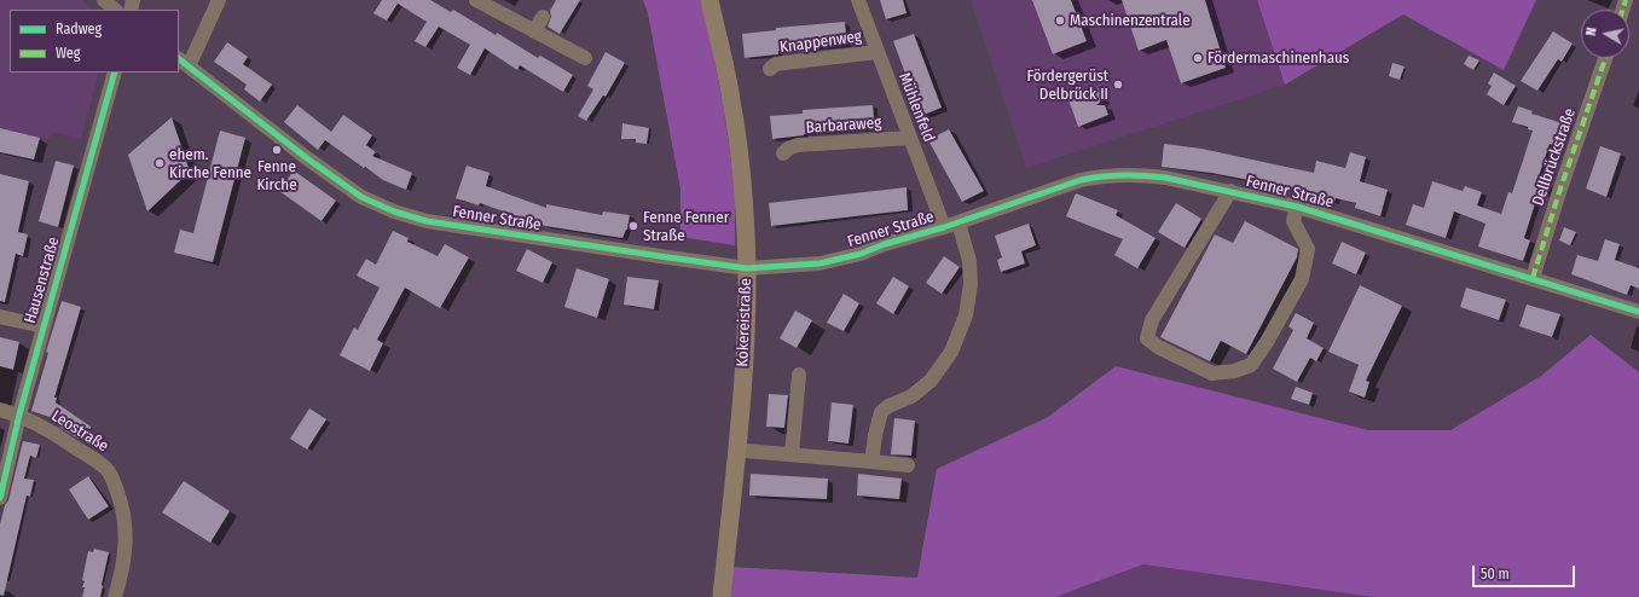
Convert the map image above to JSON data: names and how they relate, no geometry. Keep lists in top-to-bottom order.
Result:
{
  "streets": {
    "main road": ["Kokereistraße"],
    "street": [
      "Knappenweg",
      "Mühlenfeld",
      "Barbaraweg",
      "Dellbrückstraße",
      "Fenner Straße",
      "Hausenstraße",
      "Leostraße"
    ]
  },
  "crossings": [
    ["Knappenweg", "Mühlenfeld"],
    ["Mühlenfeld", "Barbaraweg"],
    ["Mühlenfeld", "Fenner Straße"],
    ["Dellbrückstraße", "Fenner Straße"],
    ["Fenner Straße", "Kokereistraße"],
    ["Hausenstraße", "Leostraße"]
  ],
  "places": [
    "Maschinenzentrale",
    "Fördermaschinenhaus",
    "Fördergerüst Delbrück II",
    "Fenne Kirche",
    "ehem. Kirche Fenne",
    "Fenne Fenner Straße"
  ],
  "legend": ["Radweg", "Weg"],
  "scale_bar": "50 m",
  "north": "left"
}
